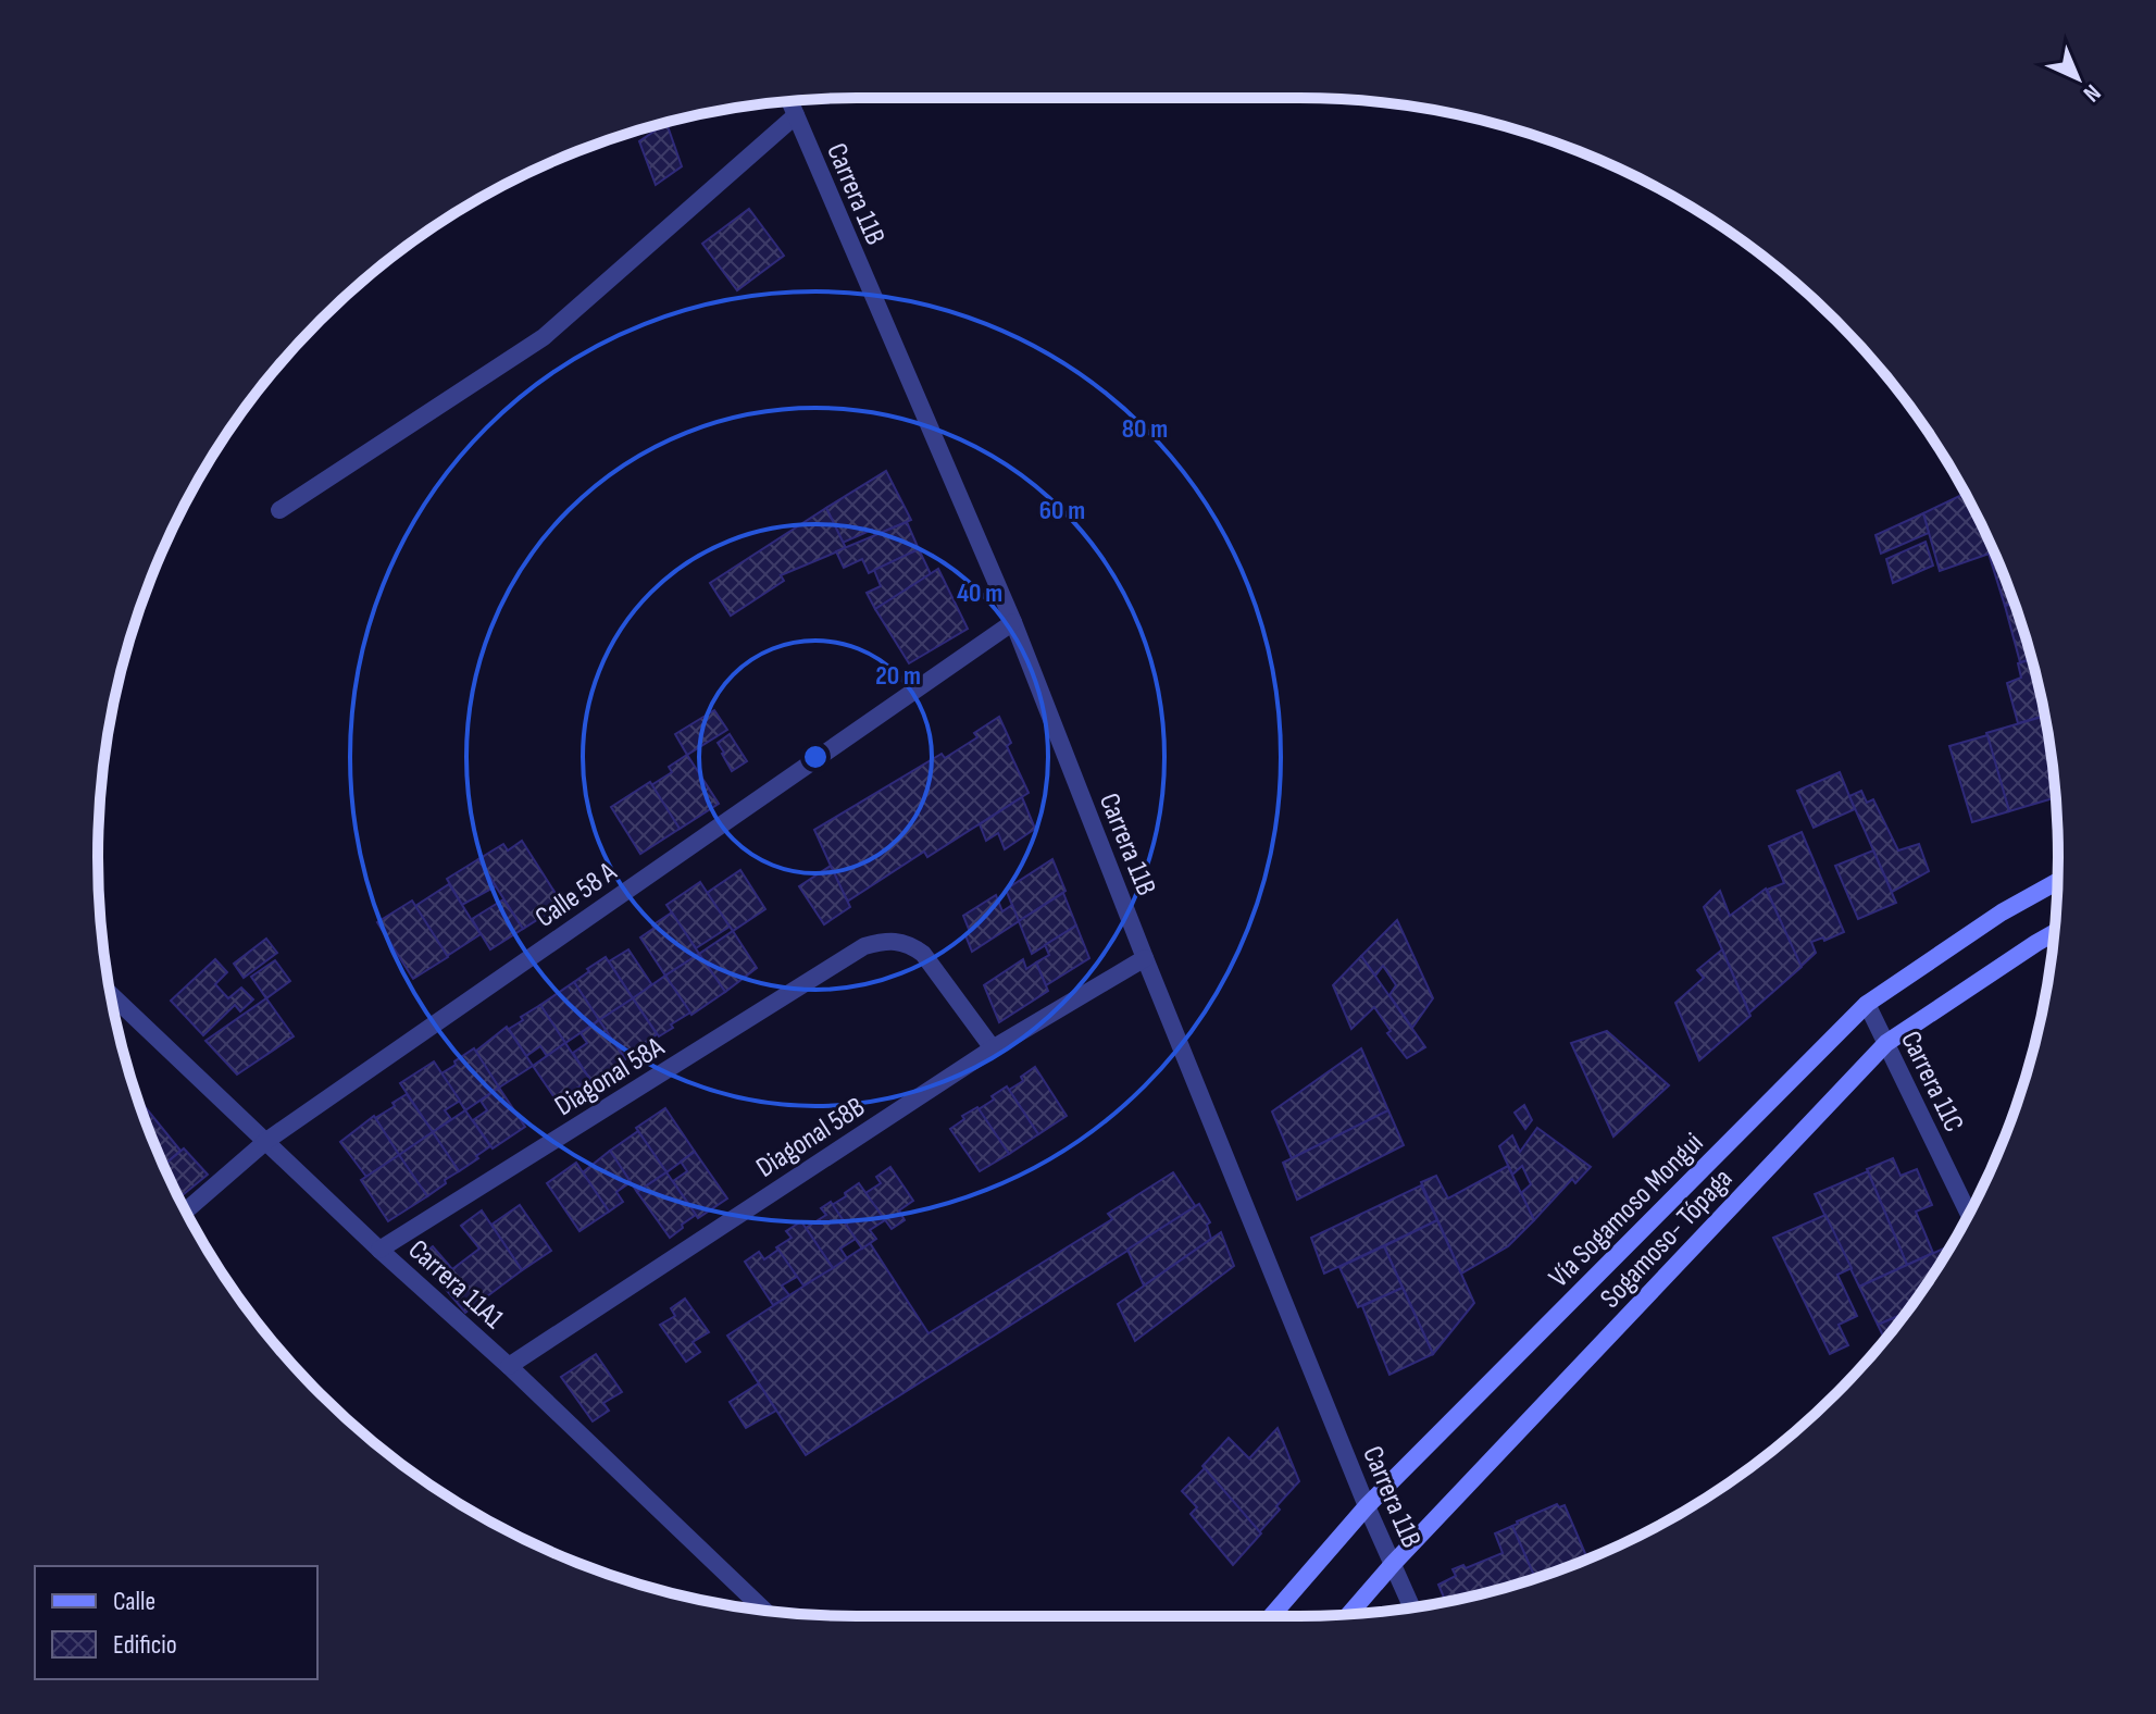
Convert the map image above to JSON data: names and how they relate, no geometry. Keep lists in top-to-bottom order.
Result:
{
  "streets": {
    "main road": ["Vía Sogamoso Mongui", "Sogamoso- Tópaga"],
    "street": [
      "Carrera 11B",
      "Calle 58 A",
      "Diagonal 58A",
      "Carrera 11C",
      "Diagonal 58B",
      "Carrera 11A1"
    ]
  },
  "crossings": [
    ["Carrera 11B", "Calle 58 A"],
    ["Carrera 11B", "Diagonal 58B"],
    ["Carrera 11B", "Vía Sogamoso Mongui"],
    ["Carrera 11B", "Sogamoso- Tópaga"],
    ["Calle 58 A", "Carrera 11A1"],
    ["Diagonal 58A", "Diagonal 58B"],
    ["Diagonal 58A", "Carrera 11A1"],
    ["Carrera 11C", "Vía Sogamoso Mongui"],
    ["Carrera 11C", "Sogamoso- Tópaga"],
    ["Diagonal 58B", "Carrera 11A1"]
  ],
  "legend": ["Calle", "Edificio"],
  "north": "bottom right",
  "rings": [
    "80 m",
    "60 m",
    "40 m",
    "20 m"
  ]
}
